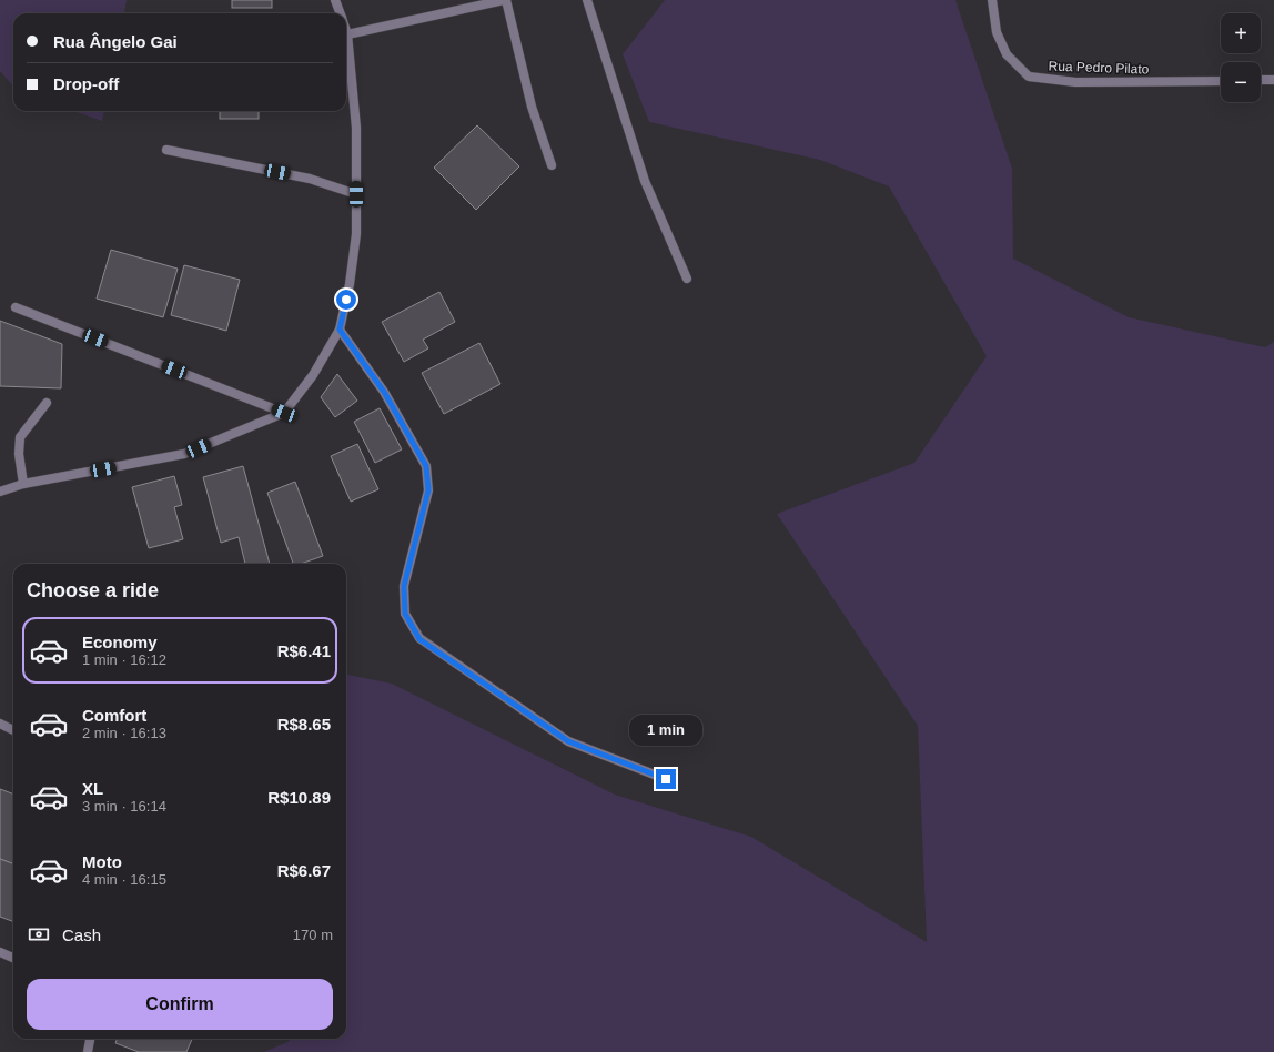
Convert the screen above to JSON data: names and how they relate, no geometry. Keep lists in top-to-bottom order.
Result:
{
  "streets": {
    "street": ["Rua Pedro Pilato"]
  },
  "page": {
    "map_buttons": ["+", "−"],
    "banner": ["Rua Ângelo Gai", "Drop-off"],
    "heading": "Choose a ride",
    "list": [
      {
        "name": "Economy",
        "note": "1 min · 16:12",
        "value": "R$6.41"
      },
      {
        "name": "Comfort",
        "note": "2 min · 16:13",
        "value": "R$8.65"
      },
      {
        "name": "XL",
        "note": "3 min · 16:14",
        "value": "R$10.89"
      },
      {
        "name": "Moto",
        "note": "4 min · 16:15",
        "value": "R$6.67"
      }
    ],
    "bubble": "1 min",
    "pay": ["Cash", "170 m"],
    "buttons": "Confirm"
  }
}
